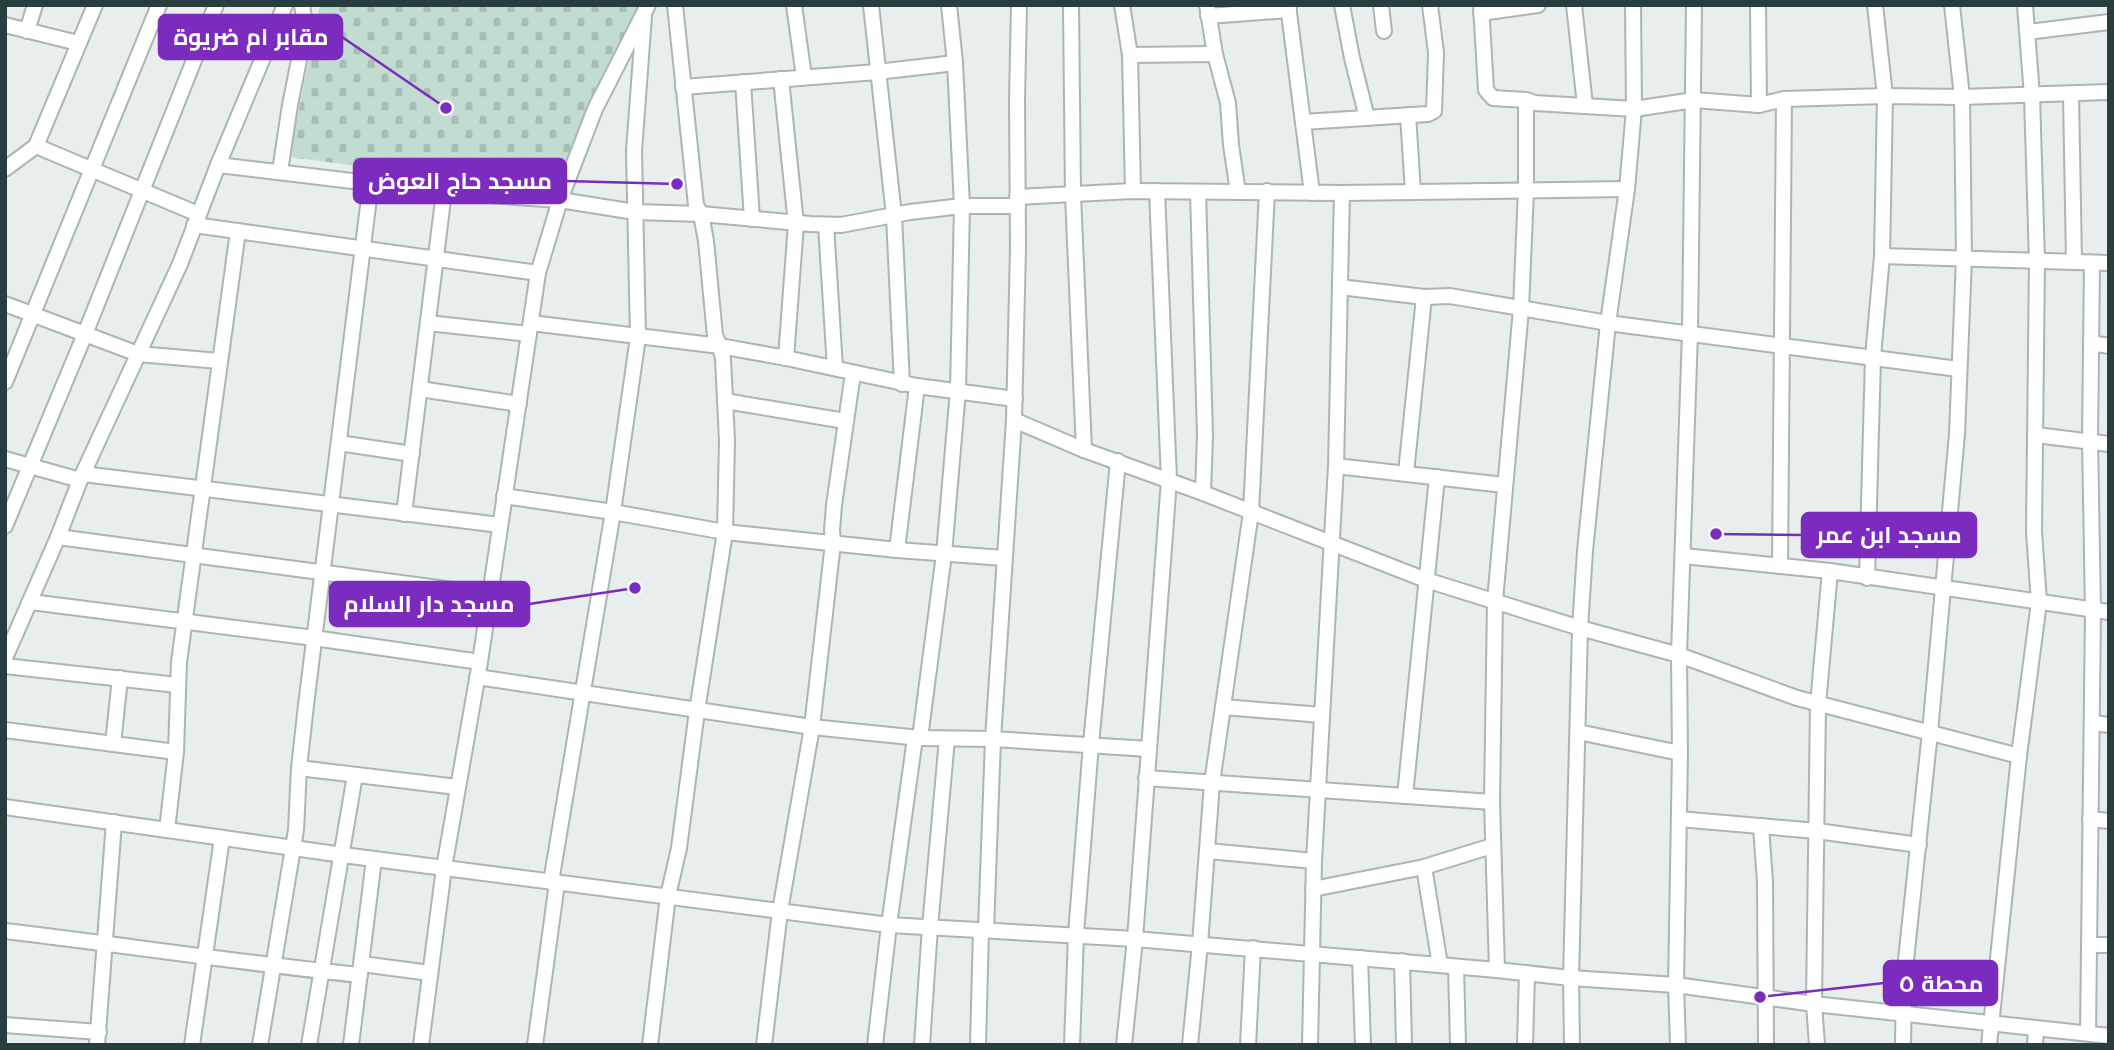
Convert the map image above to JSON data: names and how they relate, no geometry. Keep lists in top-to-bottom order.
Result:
{
  "places": [
    "مقابر ام ضريوة",
    "مسجد حاج العوض",
    "مسجد ابن عمر",
    "مسجد دار السلام",
    "محطة ٥"
  ]
}
